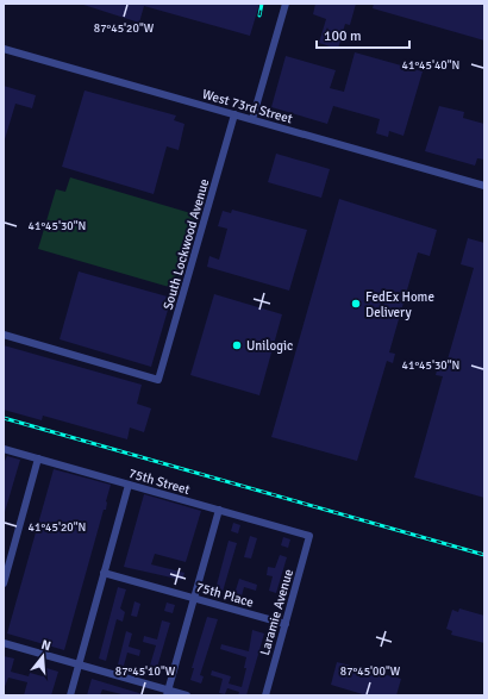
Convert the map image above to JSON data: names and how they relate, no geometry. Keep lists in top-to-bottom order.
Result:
{
  "streets": {
    "street": [
      "West 73rd Street",
      "South Lockwood Avenue",
      "75th Street",
      "75th Place",
      "Laramie Avenue"
    ]
  },
  "crossings": [
    ["West 73rd Street", "South Lockwood Avenue"],
    ["75th Street", "Laramie Avenue"],
    ["75th Place", "Laramie Avenue"]
  ],
  "places": ["FedEx Home Delivery", "Unilogic"],
  "scale_bar": "100 m",
  "north": "top",
  "coordinates": [
    "87°45'20\"W",
    "41°45'40\"N",
    "41°45'30\"N",
    "41°45'20\"N",
    "87°45'10\"W",
    "87°45'00\"W"
  ]
}
